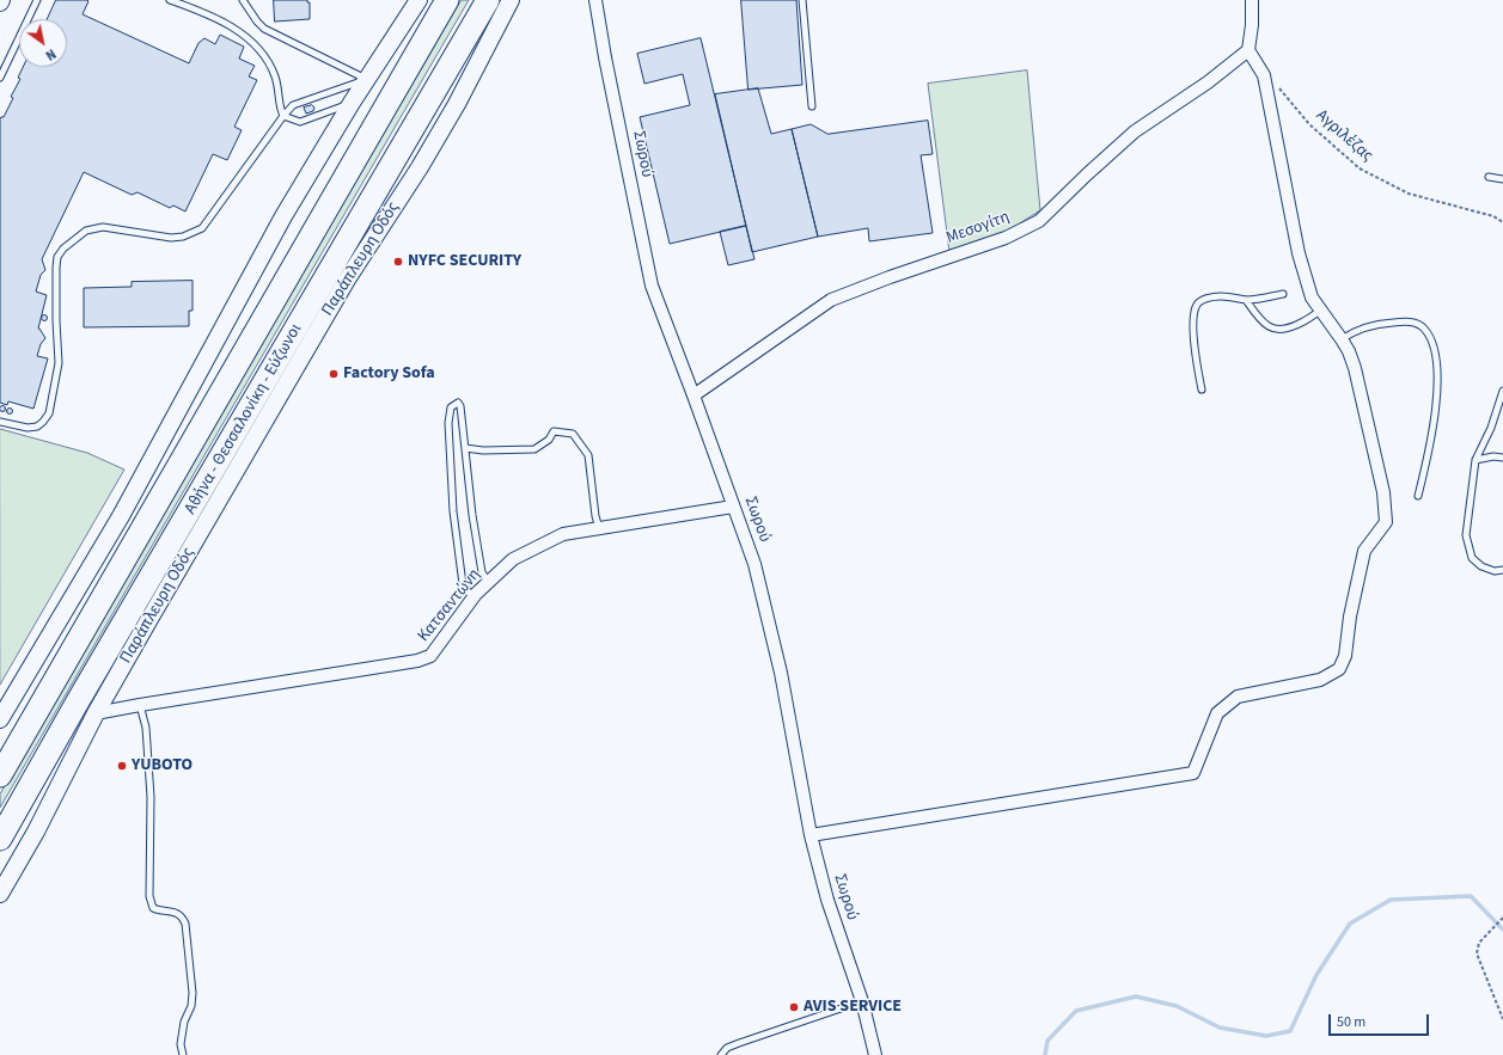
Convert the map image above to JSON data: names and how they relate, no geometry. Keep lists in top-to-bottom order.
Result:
{
  "streets": {
    "highway": ["Αθήνα - Θεσσαλονίκη - Εύζωνοι"],
    "street": [
      "Σωρού",
      "Μεσογίτη",
      "Παράπλευρη Οδός",
      "Κατσαντώνη"
    ],
    "path": ["Αγριλέζας"]
  },
  "crossings": [
    ["Σωρού", "Μεσογίτη"],
    ["Σωρού", "Κατσαντώνη"],
    ["Παράπλευρη Οδός", "Κατσαντώνη"]
  ],
  "places": [
    "NYFC SECURITY",
    "Factory Sofa",
    "YUBOTO",
    "AVIS SERVICE"
  ],
  "scale_bar": "50 m",
  "north": "bottom right"
}
